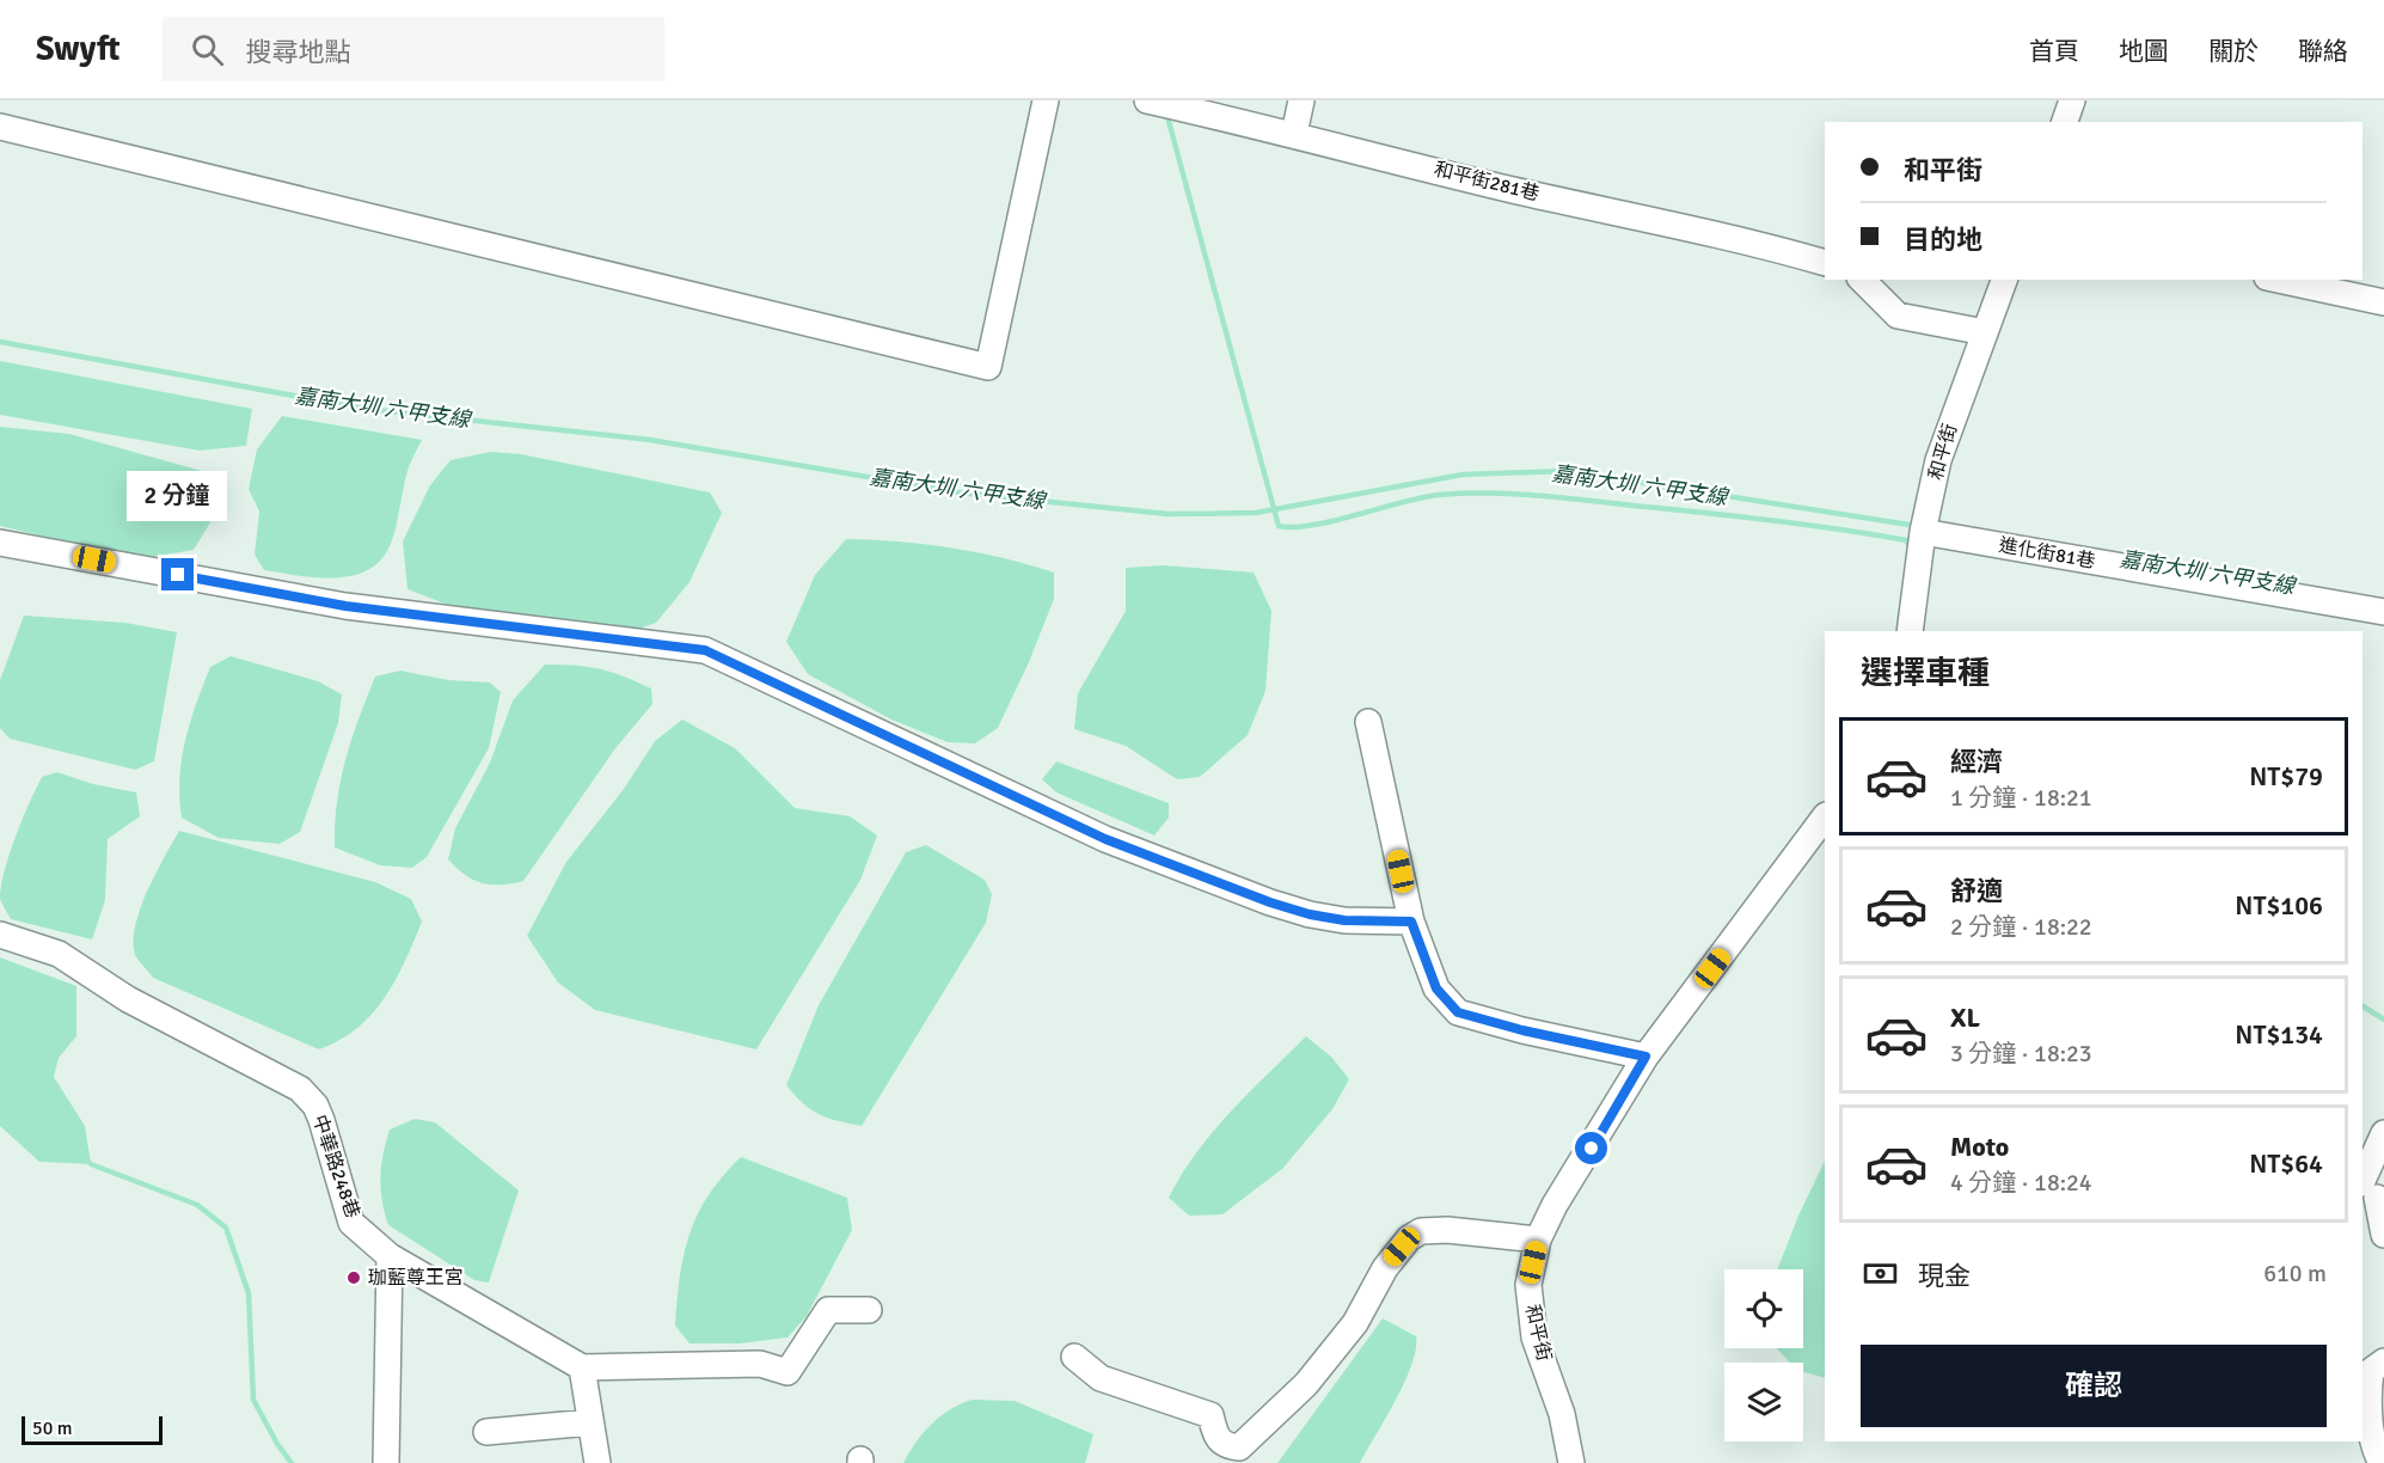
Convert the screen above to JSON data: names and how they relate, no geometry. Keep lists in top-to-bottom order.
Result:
{
  "streets": {
    "street": [
      "和平街281巷",
      "和平街",
      "進化街81巷",
      "中華路248巷"
    ]
  },
  "crossings": [
    ["和平街", "進化街81巷"]
  ],
  "water": ["嘉南大圳 六甲支線"],
  "places": ["珈藍尊王宮"],
  "scale_bar": "50 m",
  "page": {
    "header": "Swyft",
    "search": "搜尋地點",
    "nav": [
      "首頁",
      "地圖",
      "關於",
      "聯絡"
    ],
    "banner": ["和平街", "目的地"],
    "bubble": "2 分鐘",
    "heading": "選擇車種",
    "list": [
      {
        "name": "經濟",
        "note": "1 分鐘 · 18:21",
        "value": "NT$79"
      },
      {
        "name": "舒適",
        "note": "2 分鐘 · 18:22",
        "value": "NT$106"
      },
      {
        "name": "XL",
        "note": "3 分鐘 · 18:23",
        "value": "NT$134"
      },
      {
        "name": "Moto",
        "note": "4 分鐘 · 18:24",
        "value": "NT$64"
      }
    ],
    "pay": ["現金", "610 m"],
    "buttons": "確認",
    "scale": "50 m"
  }
}
